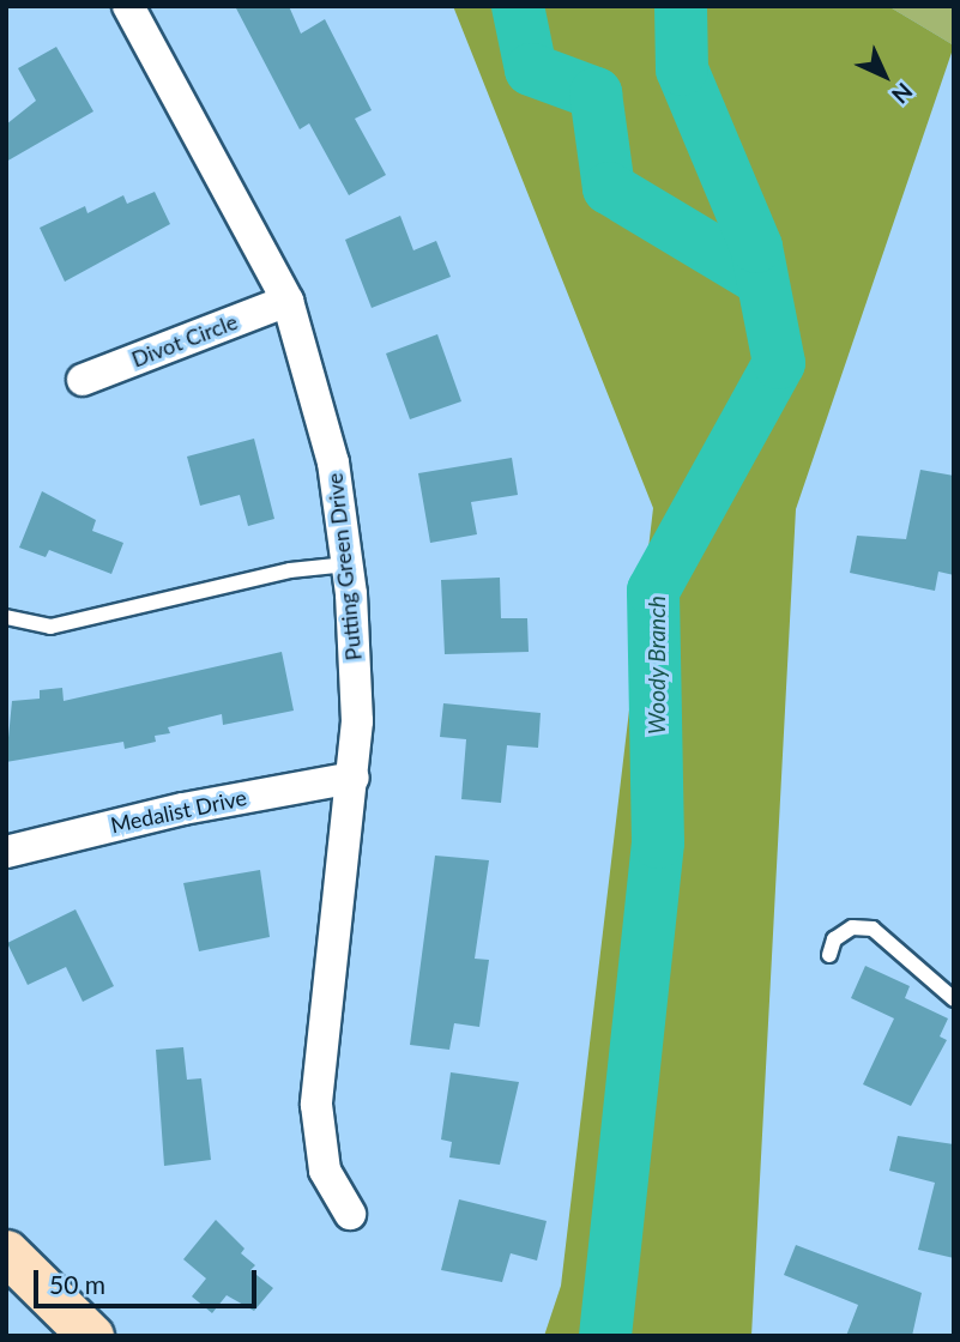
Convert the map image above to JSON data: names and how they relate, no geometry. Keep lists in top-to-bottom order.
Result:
{
  "streets": {
    "street": ["Divot Circle", "Putting Green Drive", "Medalist Drive"]
  },
  "crossings": [
    ["Divot Circle", "Putting Green Drive"],
    ["Putting Green Drive", "Medalist Drive"]
  ],
  "water": ["Woody Branch"],
  "scale_bar": "50 m",
  "north": "bottom right"
}
